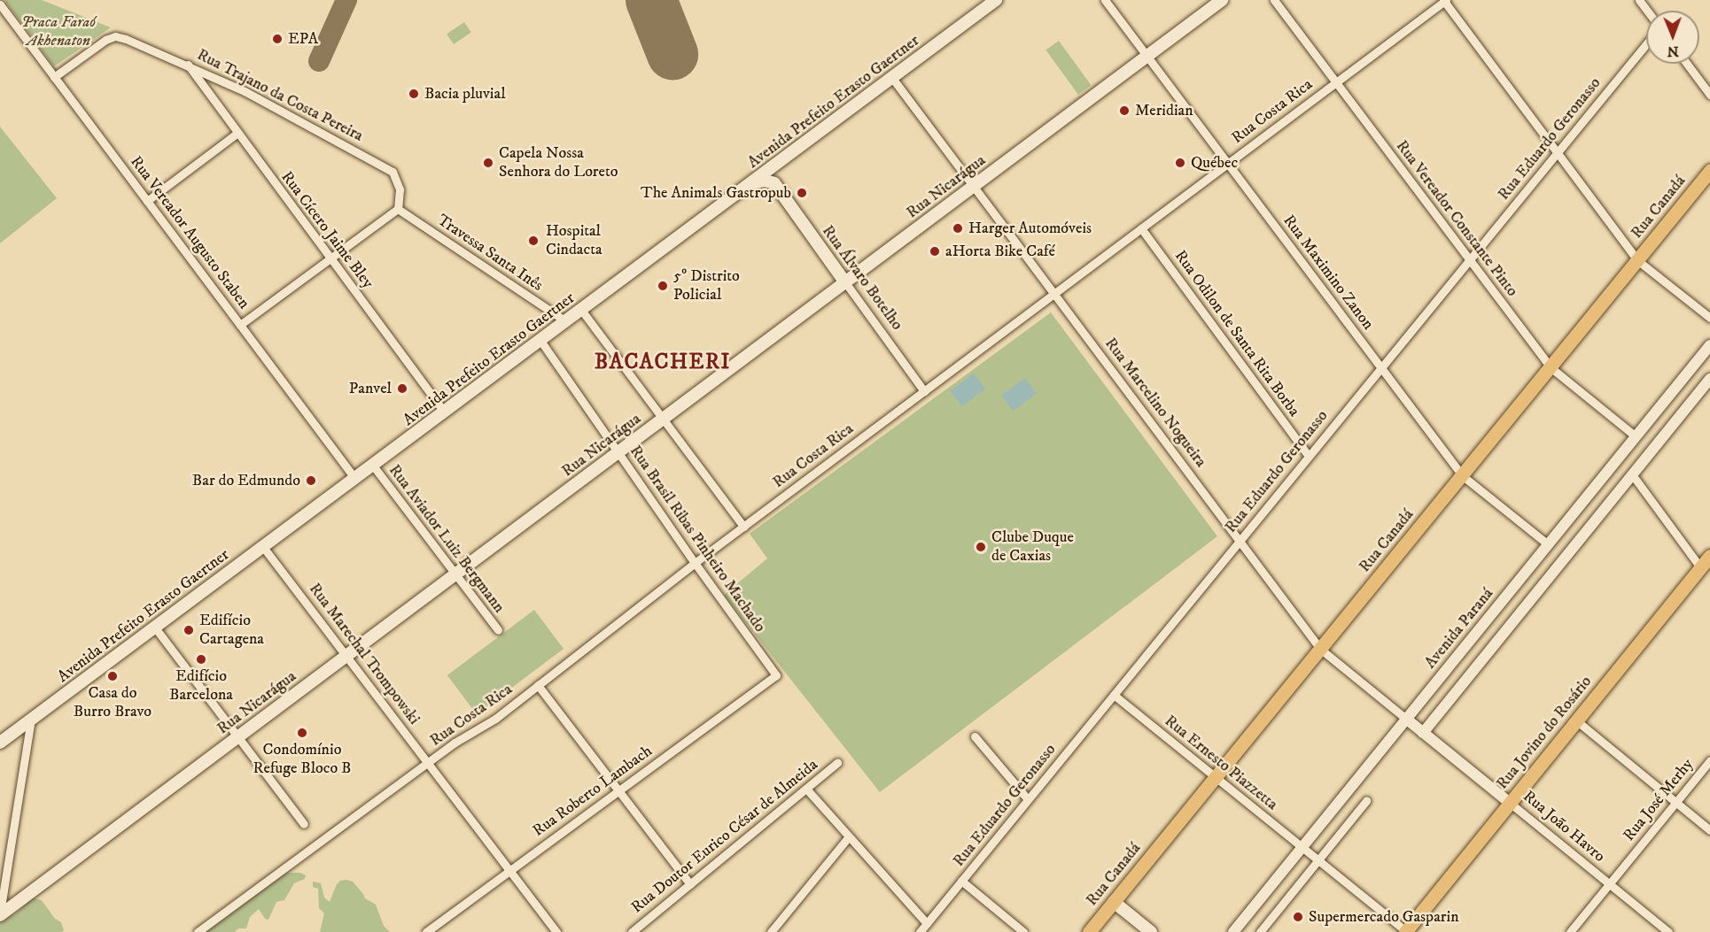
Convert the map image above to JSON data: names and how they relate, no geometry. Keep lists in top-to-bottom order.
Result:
{
  "streets": {
    "main road": [
      "Avenida Prefeito Erasto Gaertner",
      "Rua Nicarágua",
      "Rua Canadá",
      "Rua Álvaro Botelho",
      "Rua Jovino do Rosário"
    ],
    "street": [
      "Rua Trajano da Costa Pereira",
      "Rua Costa Rica",
      "Rua Eduardo Geronasso",
      "Rua Vereador Constante Pinto",
      "Rua Cícero Jaime Bley",
      "Rua Vereador Augusto Staben",
      "Travessa Santa Inês",
      "Rua Maximino Zanon",
      "Rua Odilon de Santa Rita Borba",
      "Rua Marcelino Nogueira",
      "Rua Aviador Luiz Bergmann",
      "Rua Brasil Ribas Pinheiro Machado",
      "Avenida Paraná",
      "Rua Marechal Trompowski",
      "Rua Ernesto Piazzetta",
      "Rua Roberto Lambach",
      "Rua José Merhy",
      "Rua João Havro",
      "Rua Doutor Eurico César de Almeida"
    ]
  },
  "crossings": [
    ["Rua Trajano da Costa Pereira", "Rua Cícero Jaime Bley"],
    ["Rua Trajano da Costa Pereira", "Rua Vereador Augusto Staben"],
    ["Rua Trajano da Costa Pereira", "Travessa Santa Inês"],
    ["Avenida Prefeito Erasto Gaertner", "Rua Cícero Jaime Bley"],
    ["Avenida Prefeito Erasto Gaertner", "Rua Vereador Augusto Staben"],
    ["Avenida Prefeito Erasto Gaertner", "Travessa Santa Inês"],
    ["Avenida Prefeito Erasto Gaertner", "Rua Marcelino Nogueira"],
    ["Avenida Prefeito Erasto Gaertner", "Rua Aviador Luiz Bergmann"],
    ["Avenida Prefeito Erasto Gaertner", "Rua Brasil Ribas Pinheiro Machado"],
    ["Avenida Prefeito Erasto Gaertner", "Rua Marechal Trompowski"],
    ["Rua Costa Rica", "Rua Vereador Constante Pinto"],
    ["Rua Costa Rica", "Rua Maximino Zanon"],
    ["Rua Costa Rica", "Rua Álvaro Botelho"],
    ["Rua Costa Rica", "Rua Odilon de Santa Rita Borba"],
    ["Rua Costa Rica", "Rua Marcelino Nogueira"],
    ["Rua Costa Rica", "Rua Brasil Ribas Pinheiro Machado"],
    ["Rua Costa Rica", "Rua Marechal Trompowski"],
    ["Rua Eduardo Geronasso", "Rua Vereador Constante Pinto"],
    ["Rua Eduardo Geronasso", "Rua Maximino Zanon"],
    ["Rua Eduardo Geronasso", "Rua Odilon de Santa Rita Borba"],
    ["Rua Eduardo Geronasso", "Rua Marcelino Nogueira"],
    ["Rua Eduardo Geronasso", "Rua Ernesto Piazzetta"],
    ["Rua Nicarágua", "Rua Maximino Zanon"],
    ["Rua Nicarágua", "Rua Álvaro Botelho"],
    ["Rua Nicarágua", "Rua Marcelino Nogueira"],
    ["Rua Nicarágua", "Rua Aviador Luiz Bergmann"],
    ["Rua Nicarágua", "Rua Brasil Ribas Pinheiro Machado"],
    ["Rua Nicarágua", "Rua Marechal Trompowski"],
    ["Rua Canadá", "Rua Vereador Constante Pinto"],
    ["Rua Canadá", "Rua Maximino Zanon"],
    ["Rua Canadá", "Rua Marcelino Nogueira"],
    ["Rua Canadá", "Rua Ernesto Piazzetta"],
    ["Rua Vereador Constante Pinto", "Avenida Paraná"],
    ["Rua Maximino Zanon", "Avenida Paraná"],
    ["Rua Marcelino Nogueira", "Avenida Paraná"],
    ["Rua Marcelino Nogueira", "Rua João Havro"],
    ["Rua Brasil Ribas Pinheiro Machado", "Rua Roberto Lambach"],
    ["Avenida Paraná", "Rua Ernesto Piazzetta"],
    ["Avenida Paraná", "Rua João Havro"],
    ["Rua Marechal Trompowski", "Rua Roberto Lambach"],
    ["Rua Jovino do Rosário", "Rua Ernesto Piazzetta"],
    ["Rua Jovino do Rosário", "Rua João Havro"],
    ["Rua José Merhy", "Rua João Havro"]
  ],
  "districts": ["BACACHERI"],
  "parks": ["Praca Faraó Akhenaton"],
  "places": [
    "EPA",
    "Bacia pluvial",
    "Meridian",
    "Capela Nossa Senhora do Loreto",
    "Québec",
    "The Animals Gastropub",
    "Harger Automóveis",
    "Hospital Cindacta",
    "aHorta Bike Café",
    "5º Distrito Policial",
    "Panvel",
    "Bar do Edmundo",
    "Clube Duque de Caxias",
    "Edifício Cartagena",
    "Edifício Barcelona",
    "Casa do Burro Bravo",
    "Condomínio Refuge Bloco B",
    "Supermercado Gasparin"
  ],
  "north": "bottom"
}
